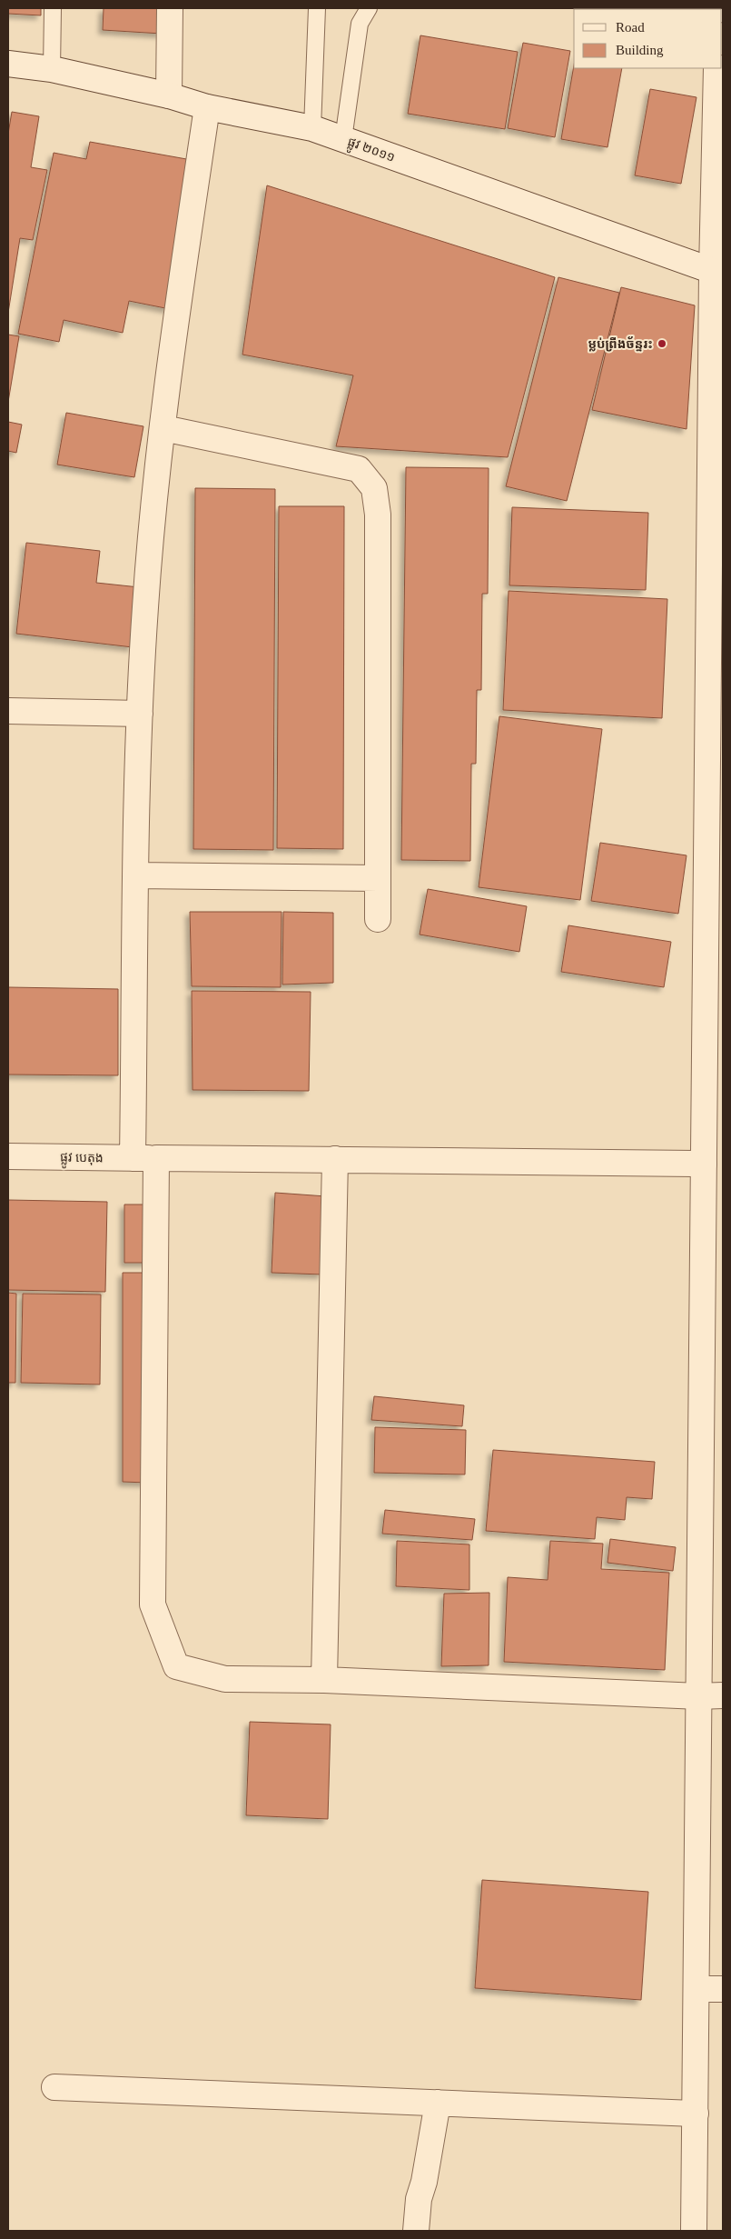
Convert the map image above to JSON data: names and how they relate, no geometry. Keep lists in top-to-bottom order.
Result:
{
  "streets": {
    "street": ["ផ្លូវ ២០១១", "ផ្លូវ បេតុង"]
  },
  "places": ["ម្លប់ព្រីងច័ន្ទរះ"],
  "legend": ["Road", "Building"]
}
